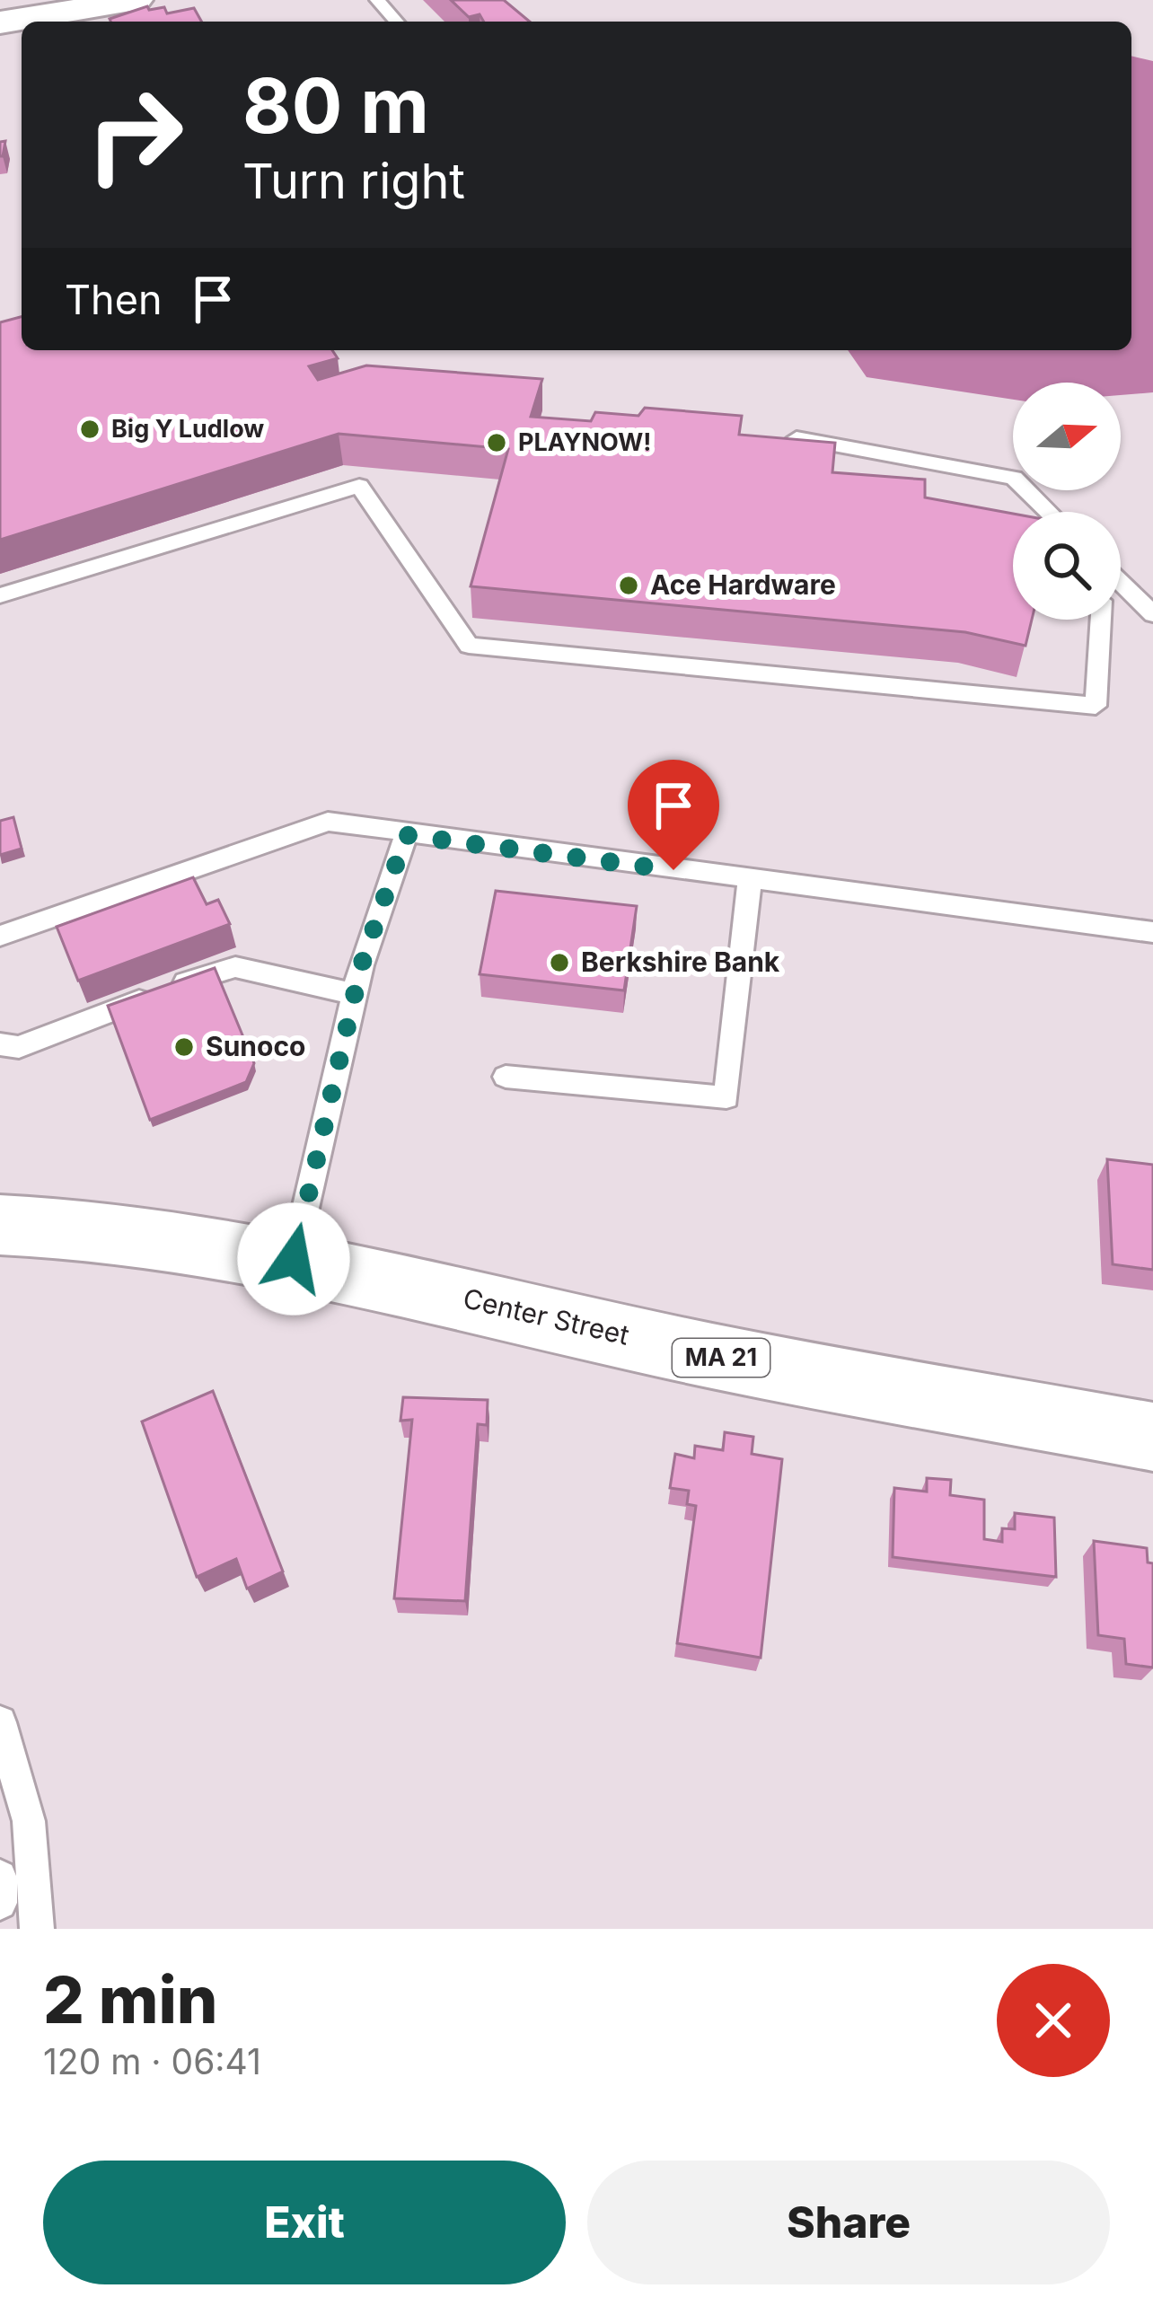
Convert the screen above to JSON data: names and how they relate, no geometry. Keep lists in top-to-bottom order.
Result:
{
  "streets": {
    "main road": ["Center Street", "MA 21"]
  },
  "places": [
    "Big Y Ludlow",
    "PLAYNOW!",
    "Ace Hardware",
    "Berkshire Bank",
    "Sunoco"
  ],
  "north": "right",
  "page": {
    "turn": ["80 m", "Turn right"],
    "then": "Then",
    "heading": ["2 min", "120 m · 06:41"],
    "buttons": ["Exit", "Share"]
  }
}
